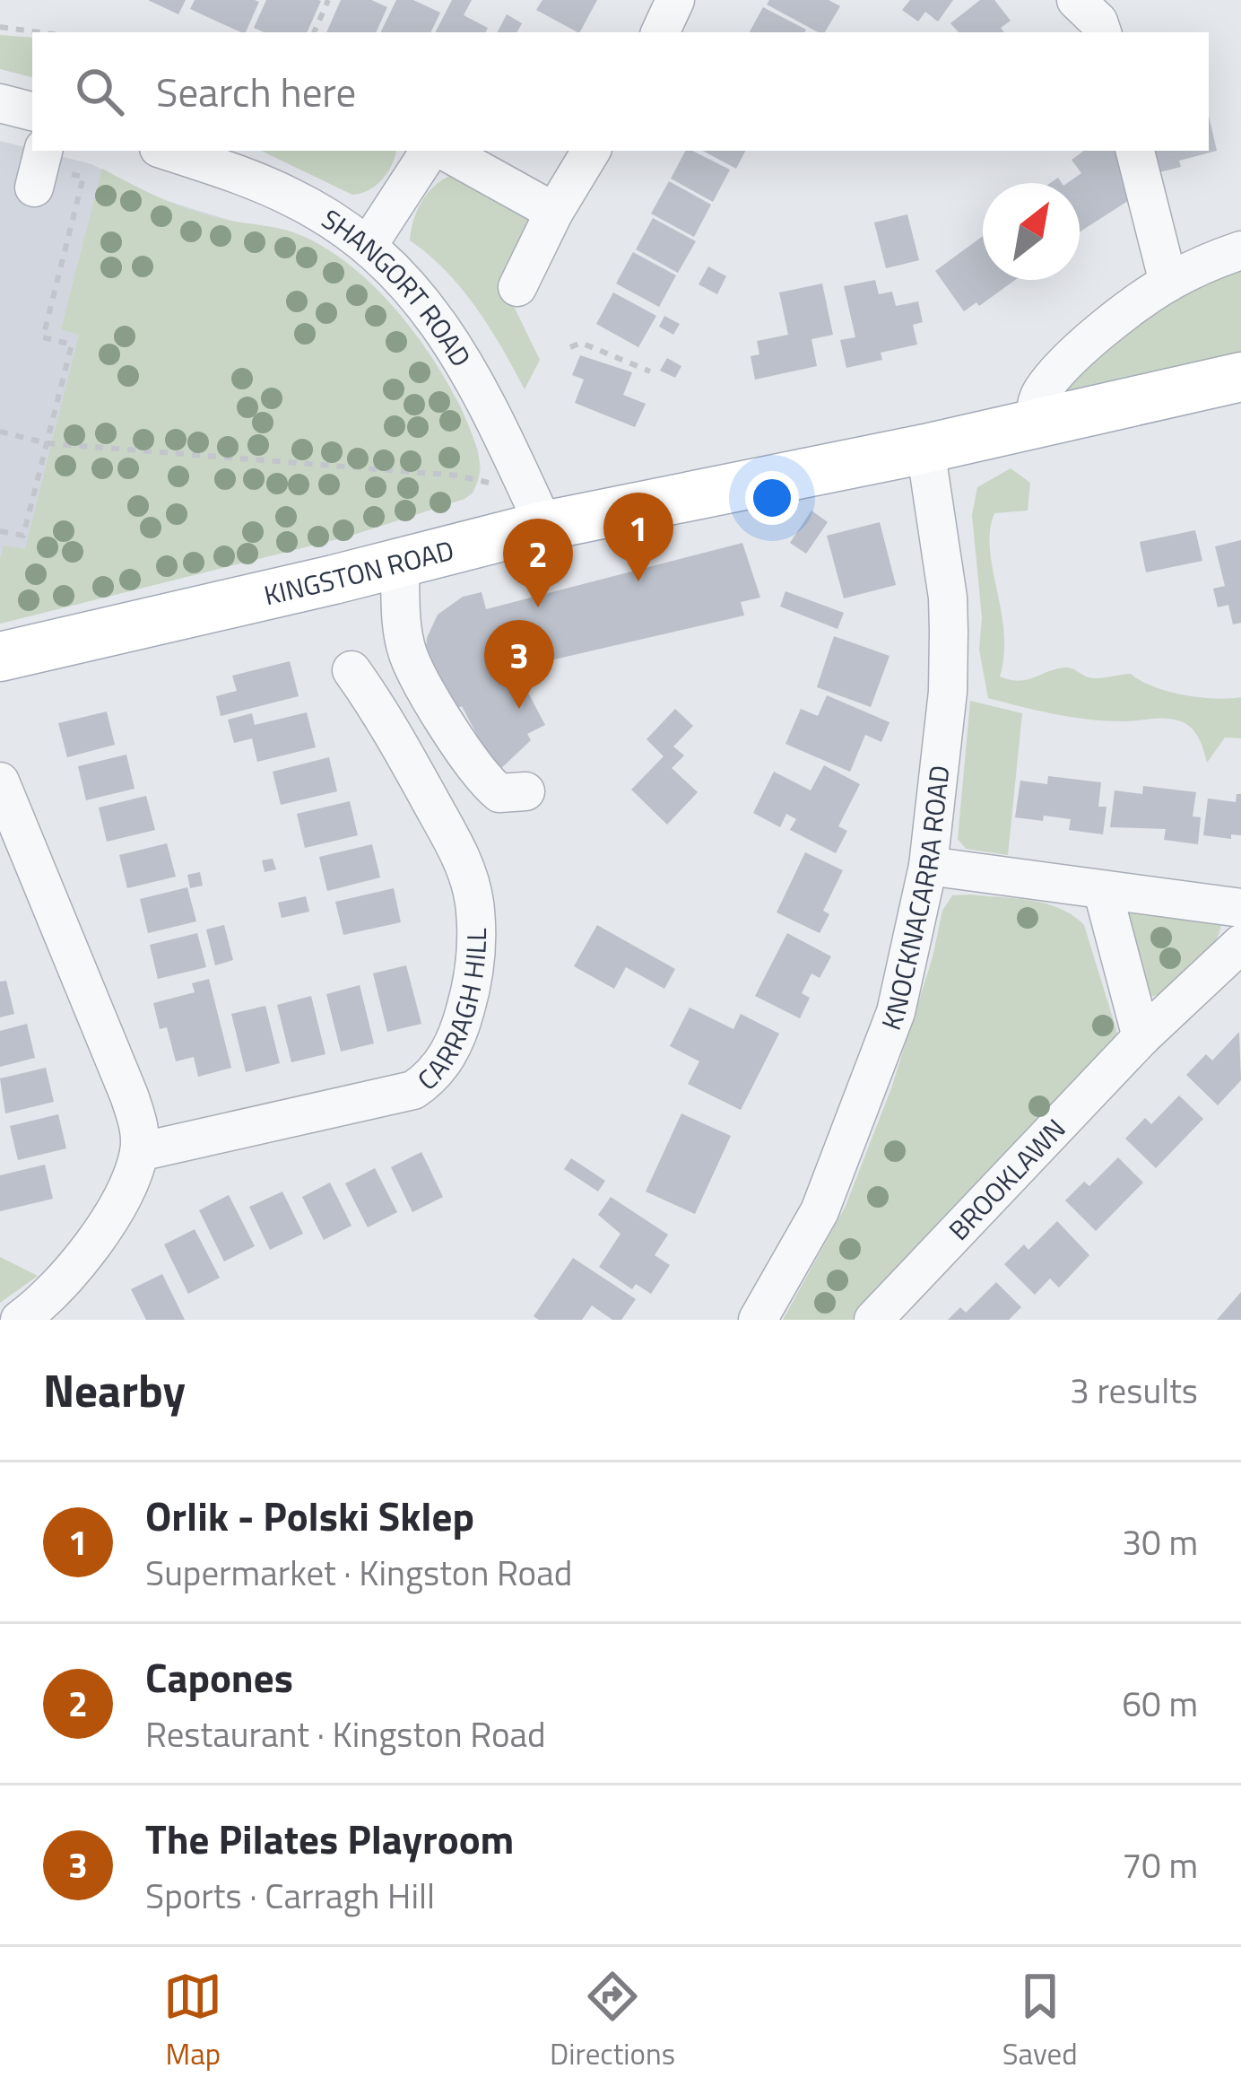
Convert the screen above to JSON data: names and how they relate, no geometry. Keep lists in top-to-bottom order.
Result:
{
  "streets": {
    "main road": ["KINGSTON ROAD"],
    "street": [
      "SHANGORT ROAD",
      "KNOCKNACARRA ROAD",
      "CARRAGH HILL",
      "BROOKLAWN"
    ]
  },
  "crossings": [
    ["SHANGORT ROAD", "KINGSTON ROAD"],
    ["KINGSTON ROAD", "KNOCKNACARRA ROAD"]
  ],
  "north": "top right",
  "page": {
    "search": "Search here",
    "pins": ["1", "2", "3"],
    "heading": ["Nearby", "3 results"],
    "list": [
      {
        "mark": "1",
        "name": "Orlik - Polski Sklep",
        "note": "Supermarket · Kingston Road",
        "value": "30 m"
      },
      {
        "mark": "2",
        "name": "Capones",
        "note": "Restaurant · Kingston Road",
        "value": "60 m"
      },
      {
        "mark": "3",
        "name": "The Pilates Playroom",
        "note": "Sports · Carragh Hill",
        "value": "70 m"
      }
    ],
    "nav": ["Map", "Directions", "Saved"]
  }
}
